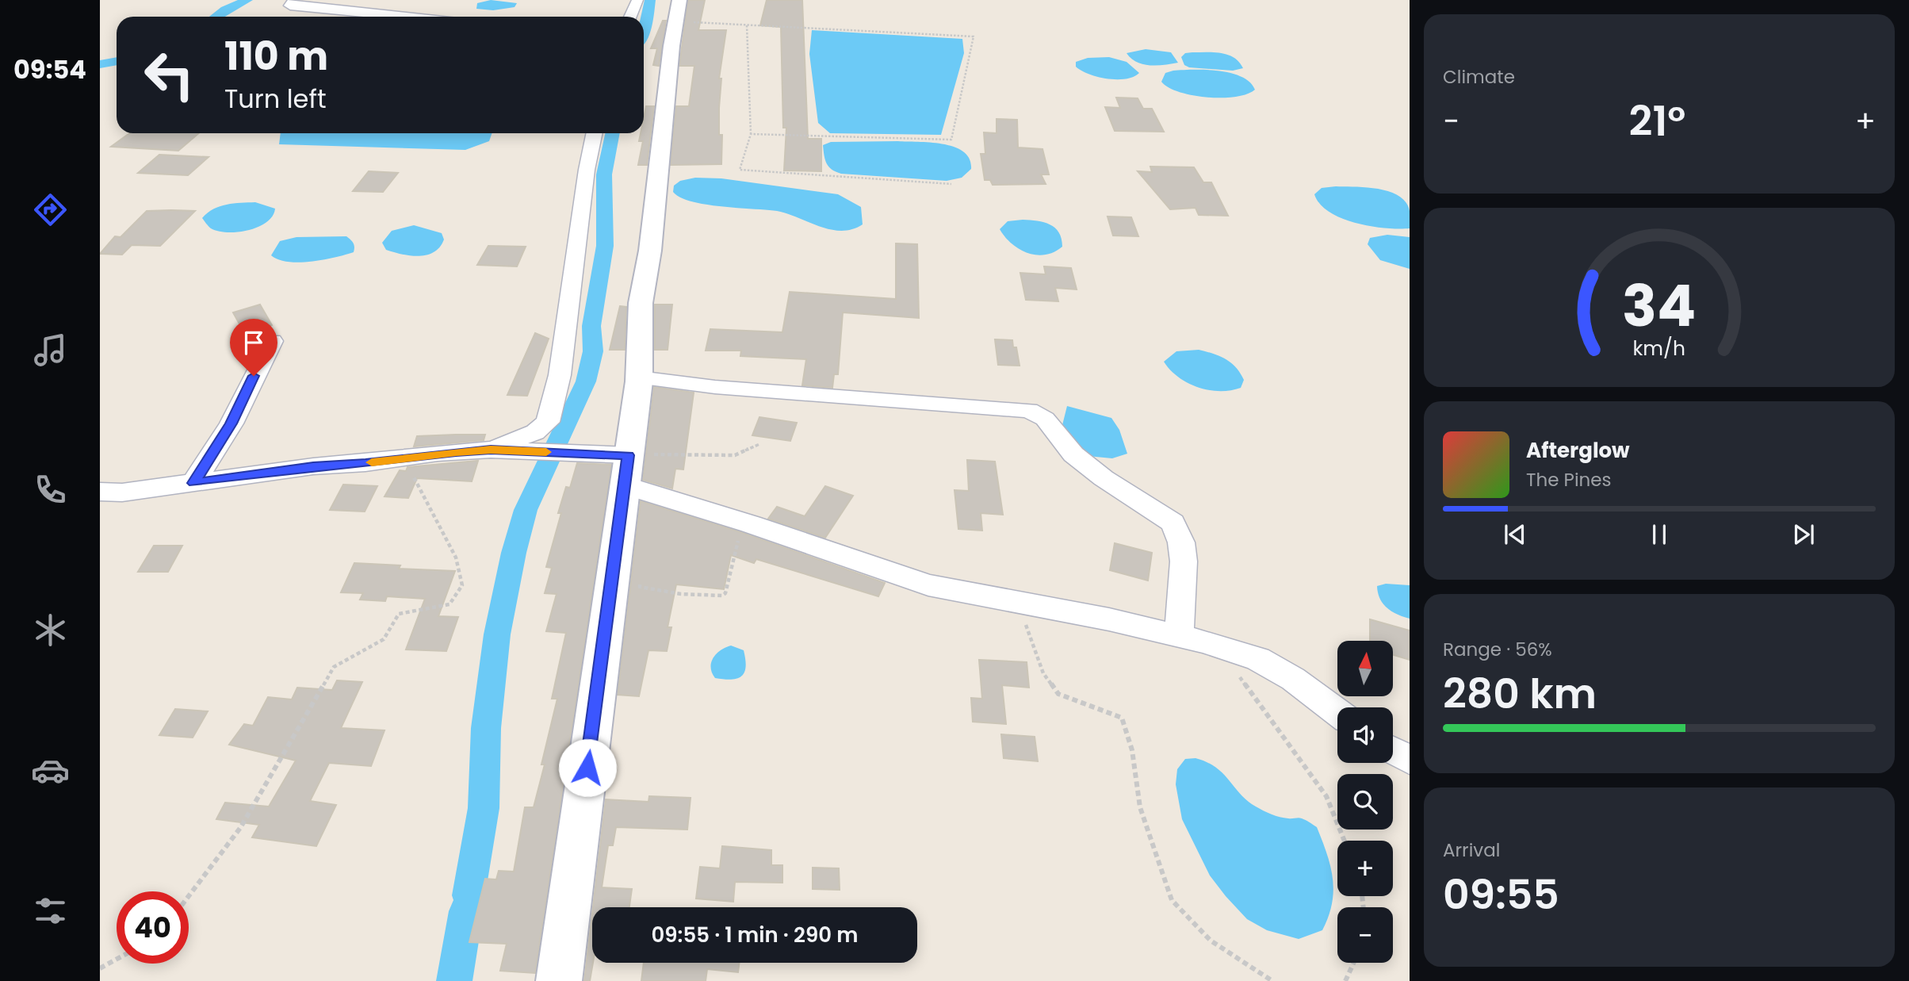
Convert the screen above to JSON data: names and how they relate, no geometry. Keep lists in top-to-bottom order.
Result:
{
  "north": "top",
  "page": {
    "tabs": "09:54",
    "tile": [
      "Climate",
      ["Range · 56%", "280 km"],
      ["Arrival", "09:55"]
    ],
    "turn": ["110 m", "Turn left"],
    "heat": ["−", "21°", "+"],
    "song": ["Afterglow", "The Pines"],
    "map_buttons": ["+", "−"],
    "limit": "40",
    "trip": "09:55 · 1 min · 290 m",
    "gauge": ["34", "km/h"]
  }
}
